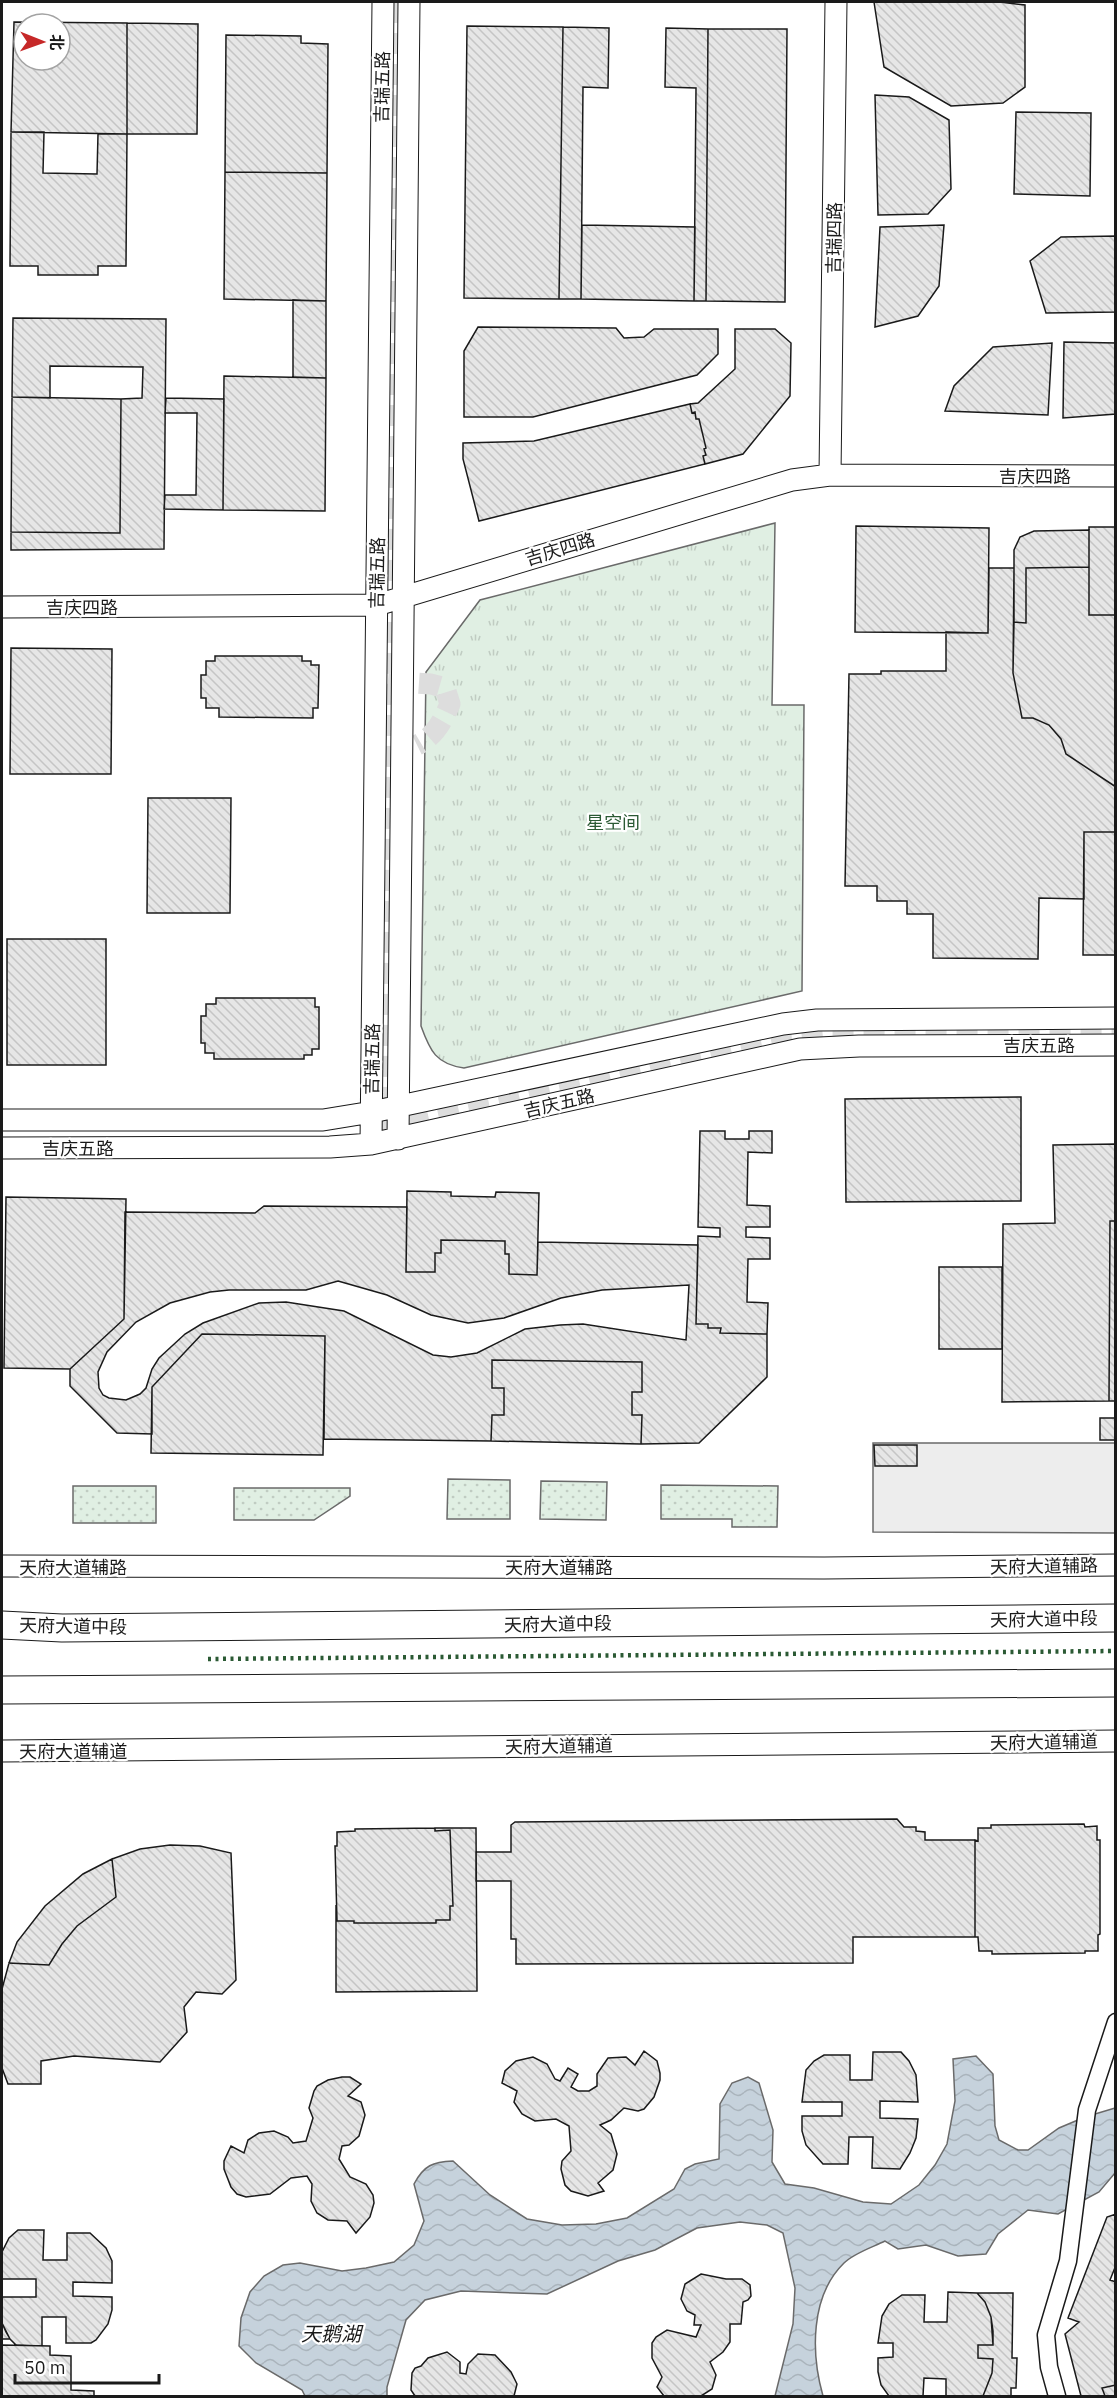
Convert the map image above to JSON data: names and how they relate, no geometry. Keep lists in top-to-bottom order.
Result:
{
  "streets": {
    "main road": ["天府大道中段"],
    "street": [
      "吉瑞五路",
      "吉瑞四路",
      "吉庆四路",
      "吉庆五路",
      "天府大道辅路",
      "天府大道辅道"
    ]
  },
  "crossings": [
    ["吉瑞五路", "吉庆四路"],
    ["吉瑞五路", "吉庆五路"],
    ["吉瑞四路", "吉庆四路"]
  ],
  "water": ["天鹅湖"],
  "parks": ["星空间"],
  "scale_bar": "50 m",
  "north": "right"
}
